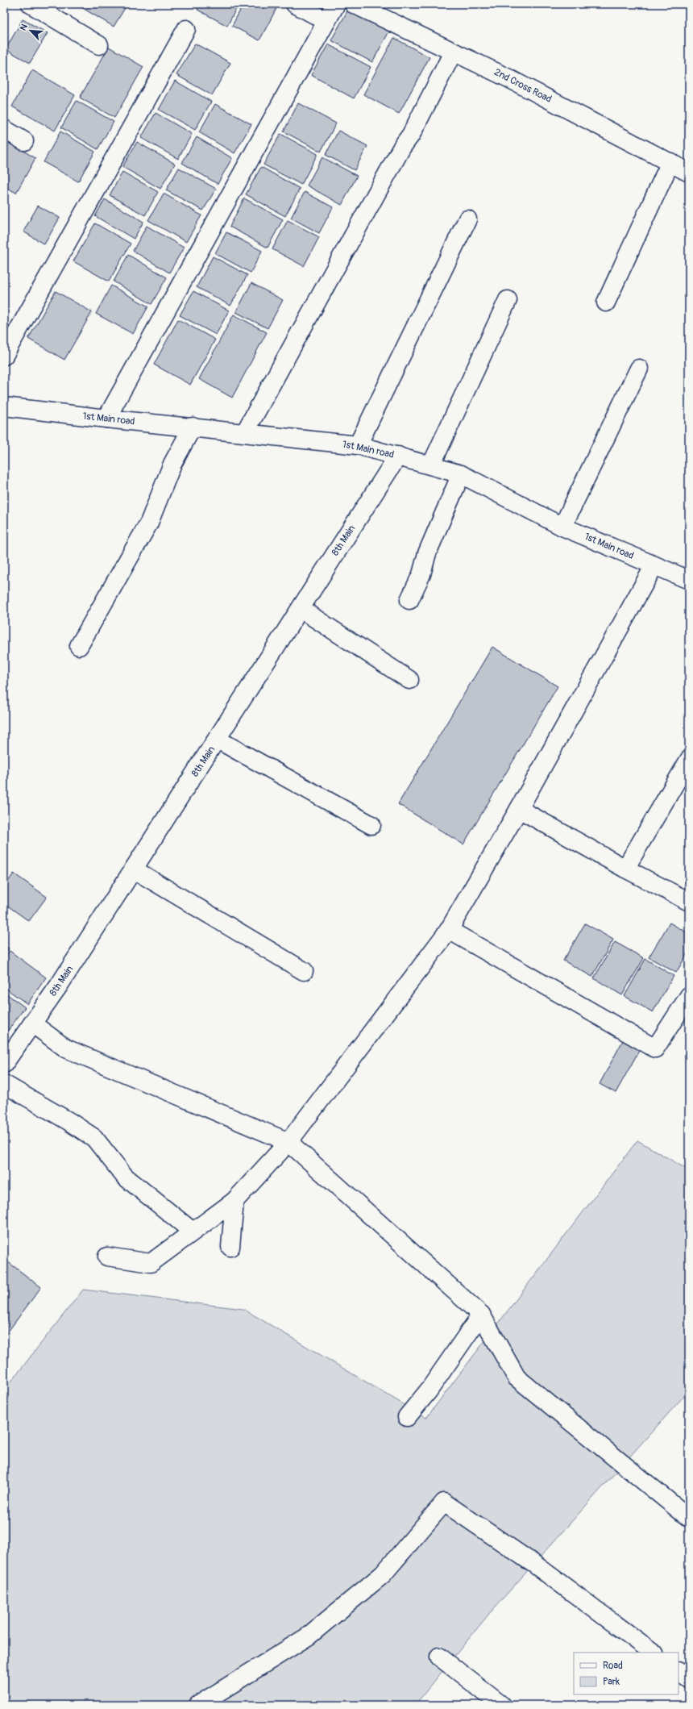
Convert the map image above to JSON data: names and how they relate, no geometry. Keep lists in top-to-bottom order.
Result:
{
  "streets": {
    "street": ["2nd Cross Road", "1st Main road", "8th Main"]
  },
  "crossings": [
    ["1st Main road", "8th Main"]
  ],
  "legend": ["Road", "Park"],
  "north": "top left"
}
